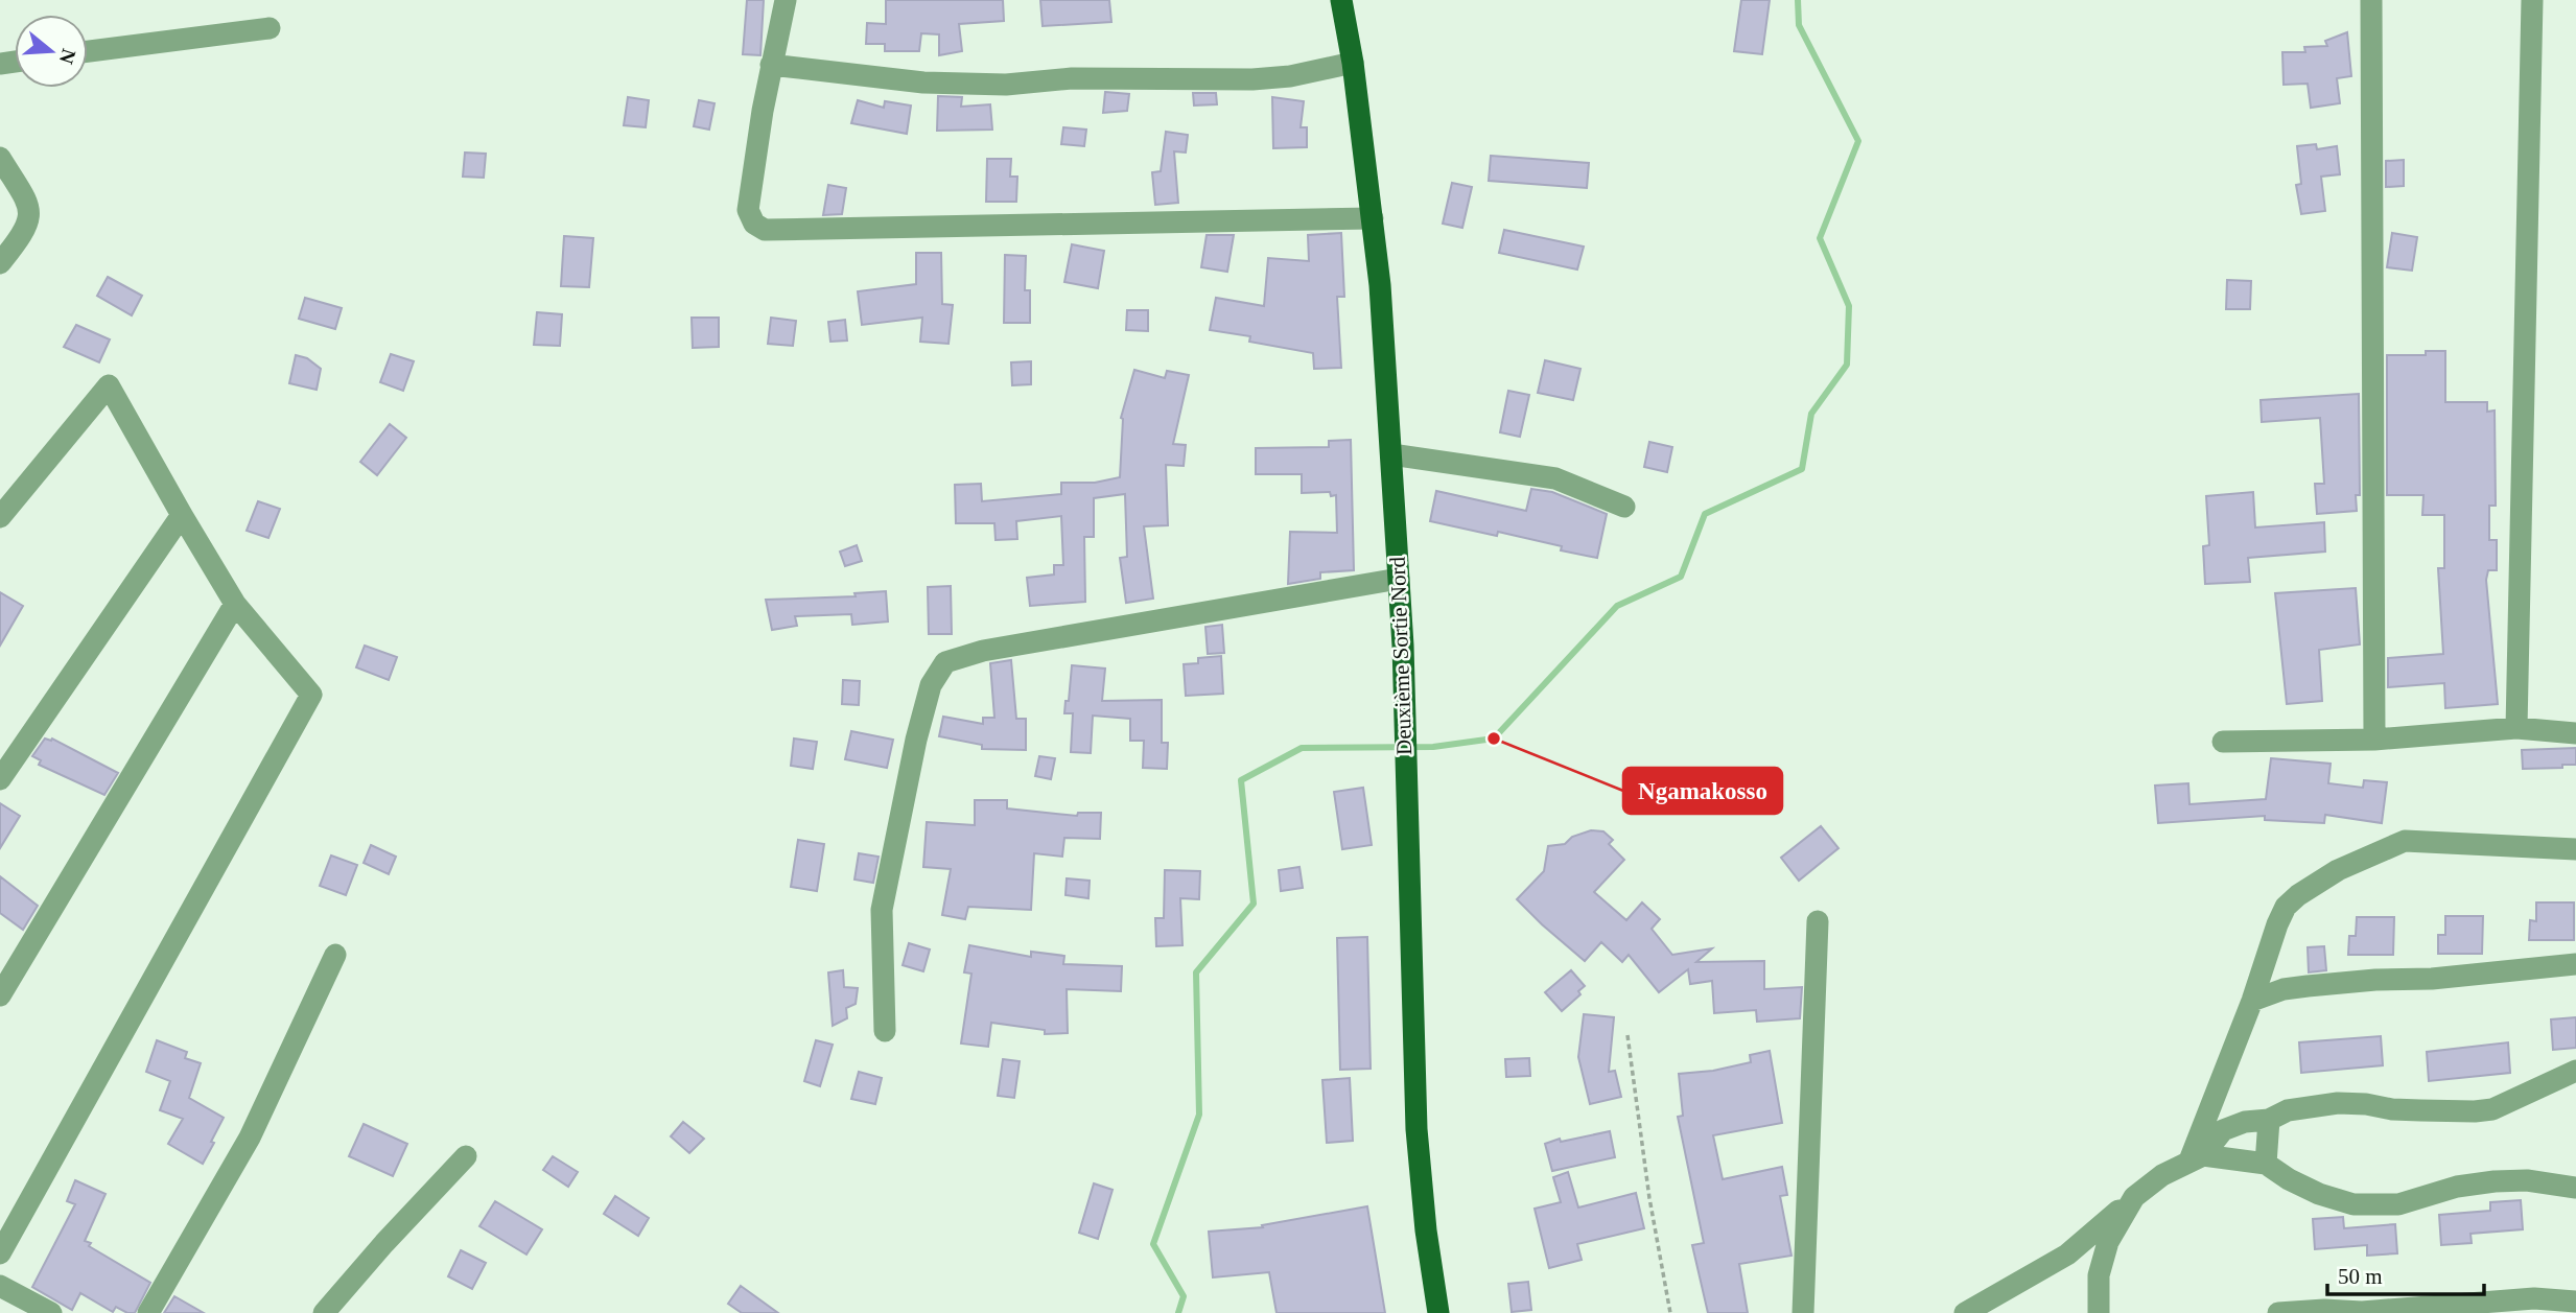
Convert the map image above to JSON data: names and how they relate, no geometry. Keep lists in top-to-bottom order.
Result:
{
  "streets": {
    "main road": ["Deuxième Sortie Nord"]
  },
  "places": ["Ngamakosso"],
  "scale_bar": "50 m",
  "north": "right"
}
